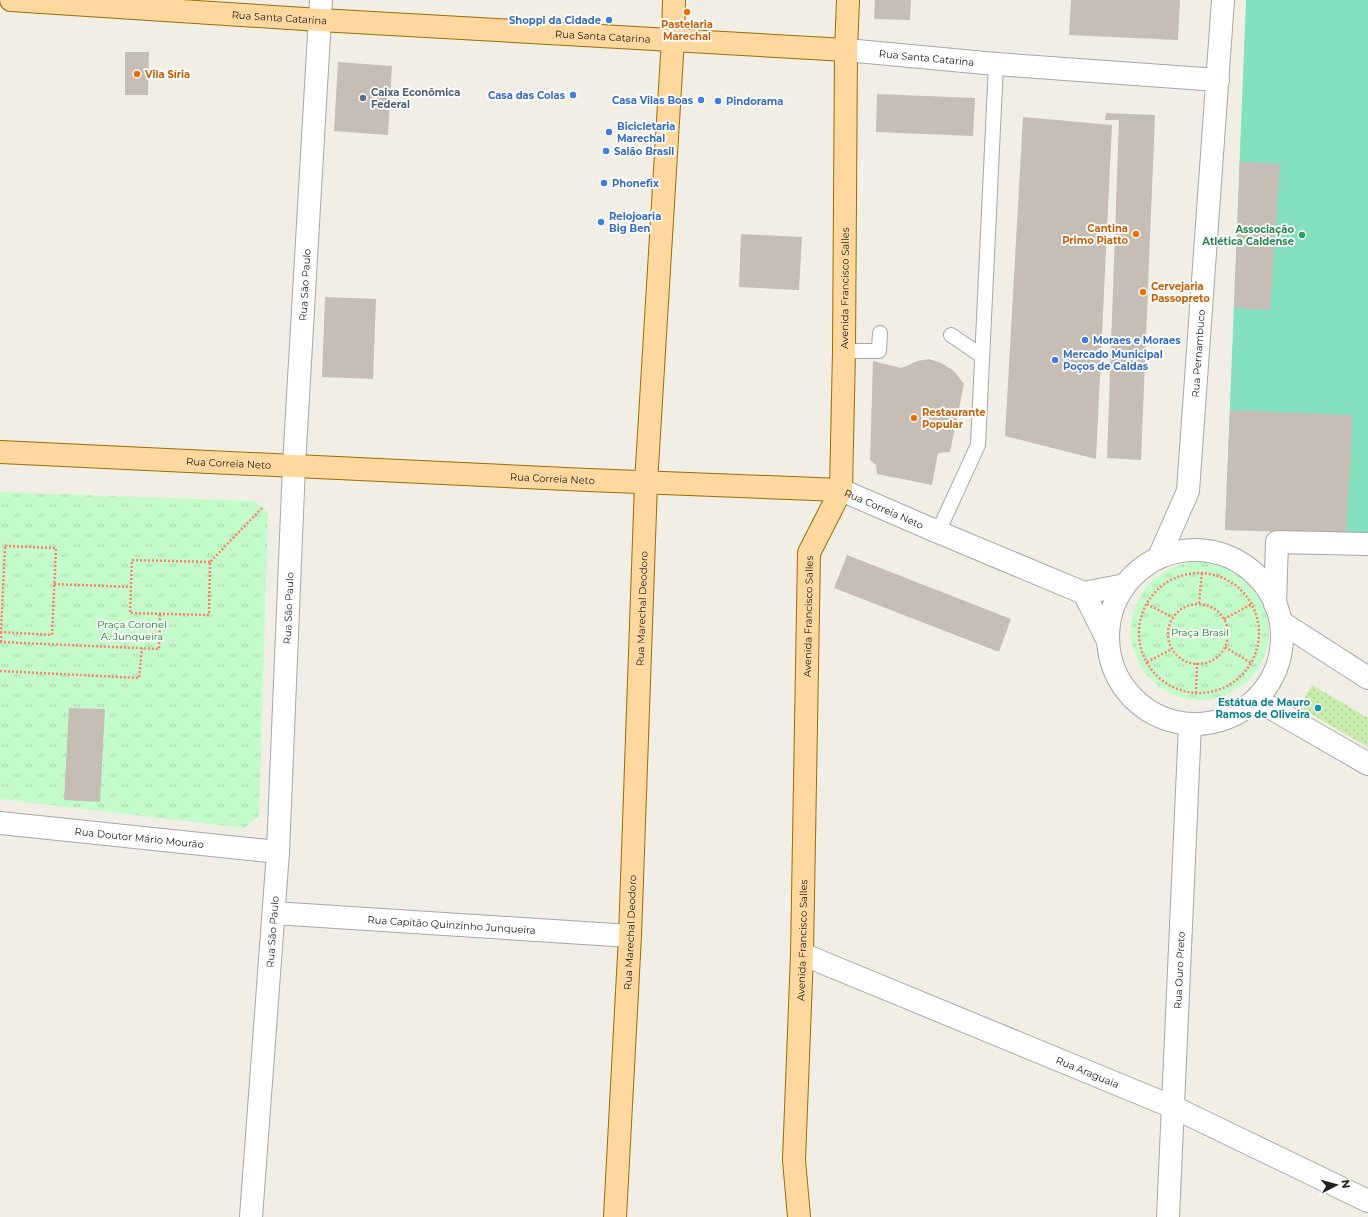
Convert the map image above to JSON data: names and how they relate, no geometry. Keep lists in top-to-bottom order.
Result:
{
  "streets": {
    "main road": [
      "Rua Santa Catarina",
      "Avenida Francisco Salles",
      "Rua Correia Neto",
      "Rua Marechal Deodoro"
    ],
    "street": [
      "Rua São Paulo",
      "Rua Pernambuco",
      "Rua Doutor Mário Mourão",
      "Rua Capitão Quinzinho Junqueira",
      "Rua Ouro Preto",
      "Rua Araguaia"
    ]
  },
  "crossings": [
    ["Rua Santa Catarina", "Rua São Paulo"],
    ["Rua Santa Catarina", "Avenida Francisco Salles"],
    ["Rua Santa Catarina", "Rua Pernambuco"],
    ["Rua Santa Catarina", "Rua Marechal Deodoro"],
    ["Rua São Paulo", "Rua Correia Neto"],
    ["Rua São Paulo", "Rua Doutor Mário Mourão"],
    ["Rua São Paulo", "Rua Capitão Quinzinho Junqueira"],
    ["Avenida Francisco Salles", "Rua Correia Neto"],
    ["Avenida Francisco Salles", "Rua Araguaia"],
    ["Rua Correia Neto", "Rua Marechal Deodoro"],
    ["Rua Marechal Deodoro", "Rua Capitão Quinzinho Junqueira"],
    ["Rua Ouro Preto", "Rua Araguaia"]
  ],
  "parks": ["Praça Coronel A. Junqueira", "Praça Brasil"],
  "places": [
    "Pastelaria Marechal",
    "Shoppi da Cidade",
    "Vila Síria",
    "Casa das Colas",
    "Caixa Econômica Federal",
    "Casa Vilas Boas",
    "Pindorama",
    "Bicicletaria Marechal",
    "Salão Brasil",
    "Phonefix",
    "Relojoaria Big Ben",
    "Cantina Primo Piatto",
    "Associação Atlética Caldense",
    "Cervejaria Passopreto",
    "Moraes e Moraes",
    "Mercado Municipal Poços de Caldas",
    "Restaurante Popular",
    "Estátua de Mauro Ramos de Oliveira"
  ],
  "north": "right"
}
